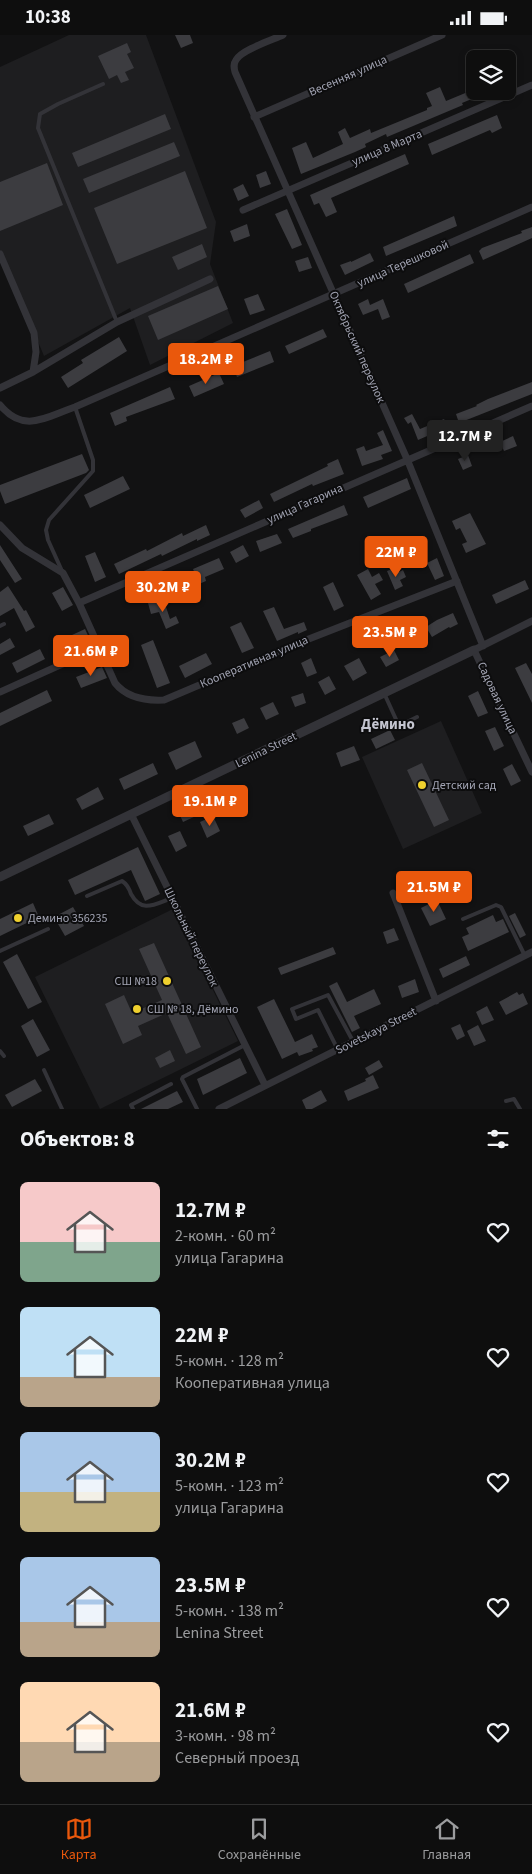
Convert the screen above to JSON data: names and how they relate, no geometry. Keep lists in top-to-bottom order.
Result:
{
  "streets": {
    "street": [
      "Весенняя улица",
      "улица 8 Марта",
      "улица Терешковой",
      "Октябрьский переулок",
      "улица Гагарина",
      "Кооперативная улица",
      "Садовая улица",
      "Lenina Street",
      "Школьный переулок",
      "Sovetskaya Street"
    ]
  },
  "crossings": [
    ["Весенняя улица", "Октябрьский переулок"],
    ["улица 8 Марта", "Октябрьский переулок"],
    ["улица Терешковой", "Октябрьский переулок"],
    ["Октябрьский переулок", "улица Гагарина"],
    ["Октябрьский переулок", "Кооперативная улица"],
    ["Октябрьский переулок", "Lenina Street"],
    ["Садовая улица", "Lenina Street"],
    ["Lenina Street", "Школьный переулок"],
    ["Школьный переулок", "Sovetskaya Street"]
  ],
  "districts": ["Дёмино"],
  "places": [
    "Детский сад",
    "Демино 356235",
    "СШ №18",
    "СШ № 18, Дёмино"
  ],
  "page": {
    "status": "10:38",
    "price": [
      "18.2M ₽",
      "12.7M ₽",
      "22M ₽",
      "30.2M ₽",
      "23.5M ₽",
      "21.6M ₽",
      "19.1M ₽",
      "21.5M ₽"
    ],
    "heading": "Объектов: 8",
    "list": [
      {
        "name": "12.7M ₽",
        "note": "2-комн. · 60 m² · улица Гагарина"
      },
      {
        "name": "22M ₽",
        "note": "5-комн. · 128 m² · Кооперативная улица"
      },
      {
        "name": "30.2M ₽",
        "note": "5-комн. · 123 m² · улица Гагарина"
      },
      {
        "name": "23.5M ₽",
        "note": "5-комн. · 138 m² · Lenina Street"
      },
      {
        "name": "21.6M ₽",
        "note": "3-комн. · 98 m² · Северный проезд"
      }
    ],
    "tabs": ["Карта", "Сохранённые", "Главная"]
  }
}
